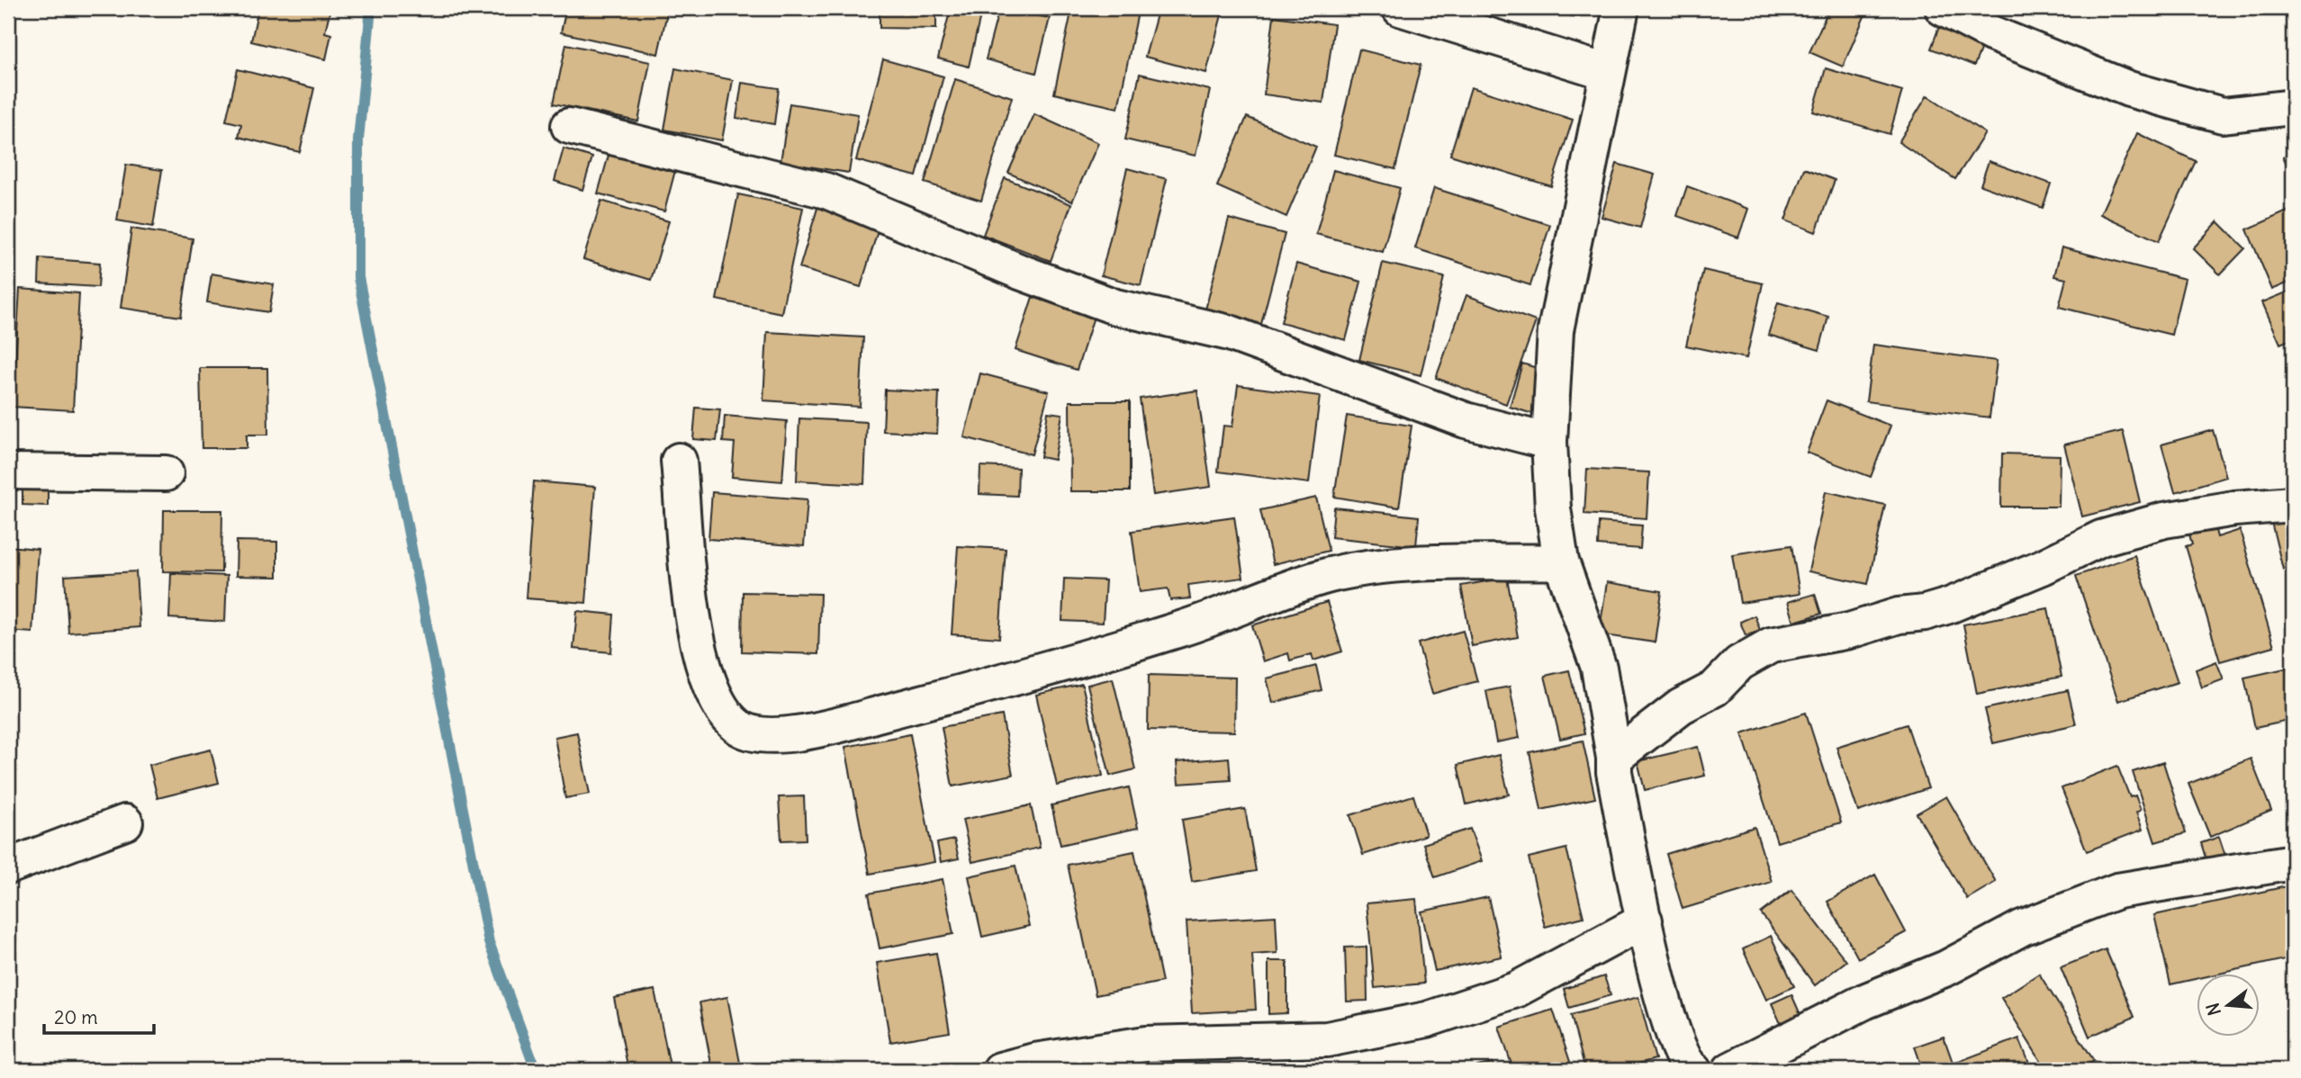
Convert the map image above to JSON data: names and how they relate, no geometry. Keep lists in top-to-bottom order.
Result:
{
  "scale_bar": "20 m",
  "north": "left"
}
